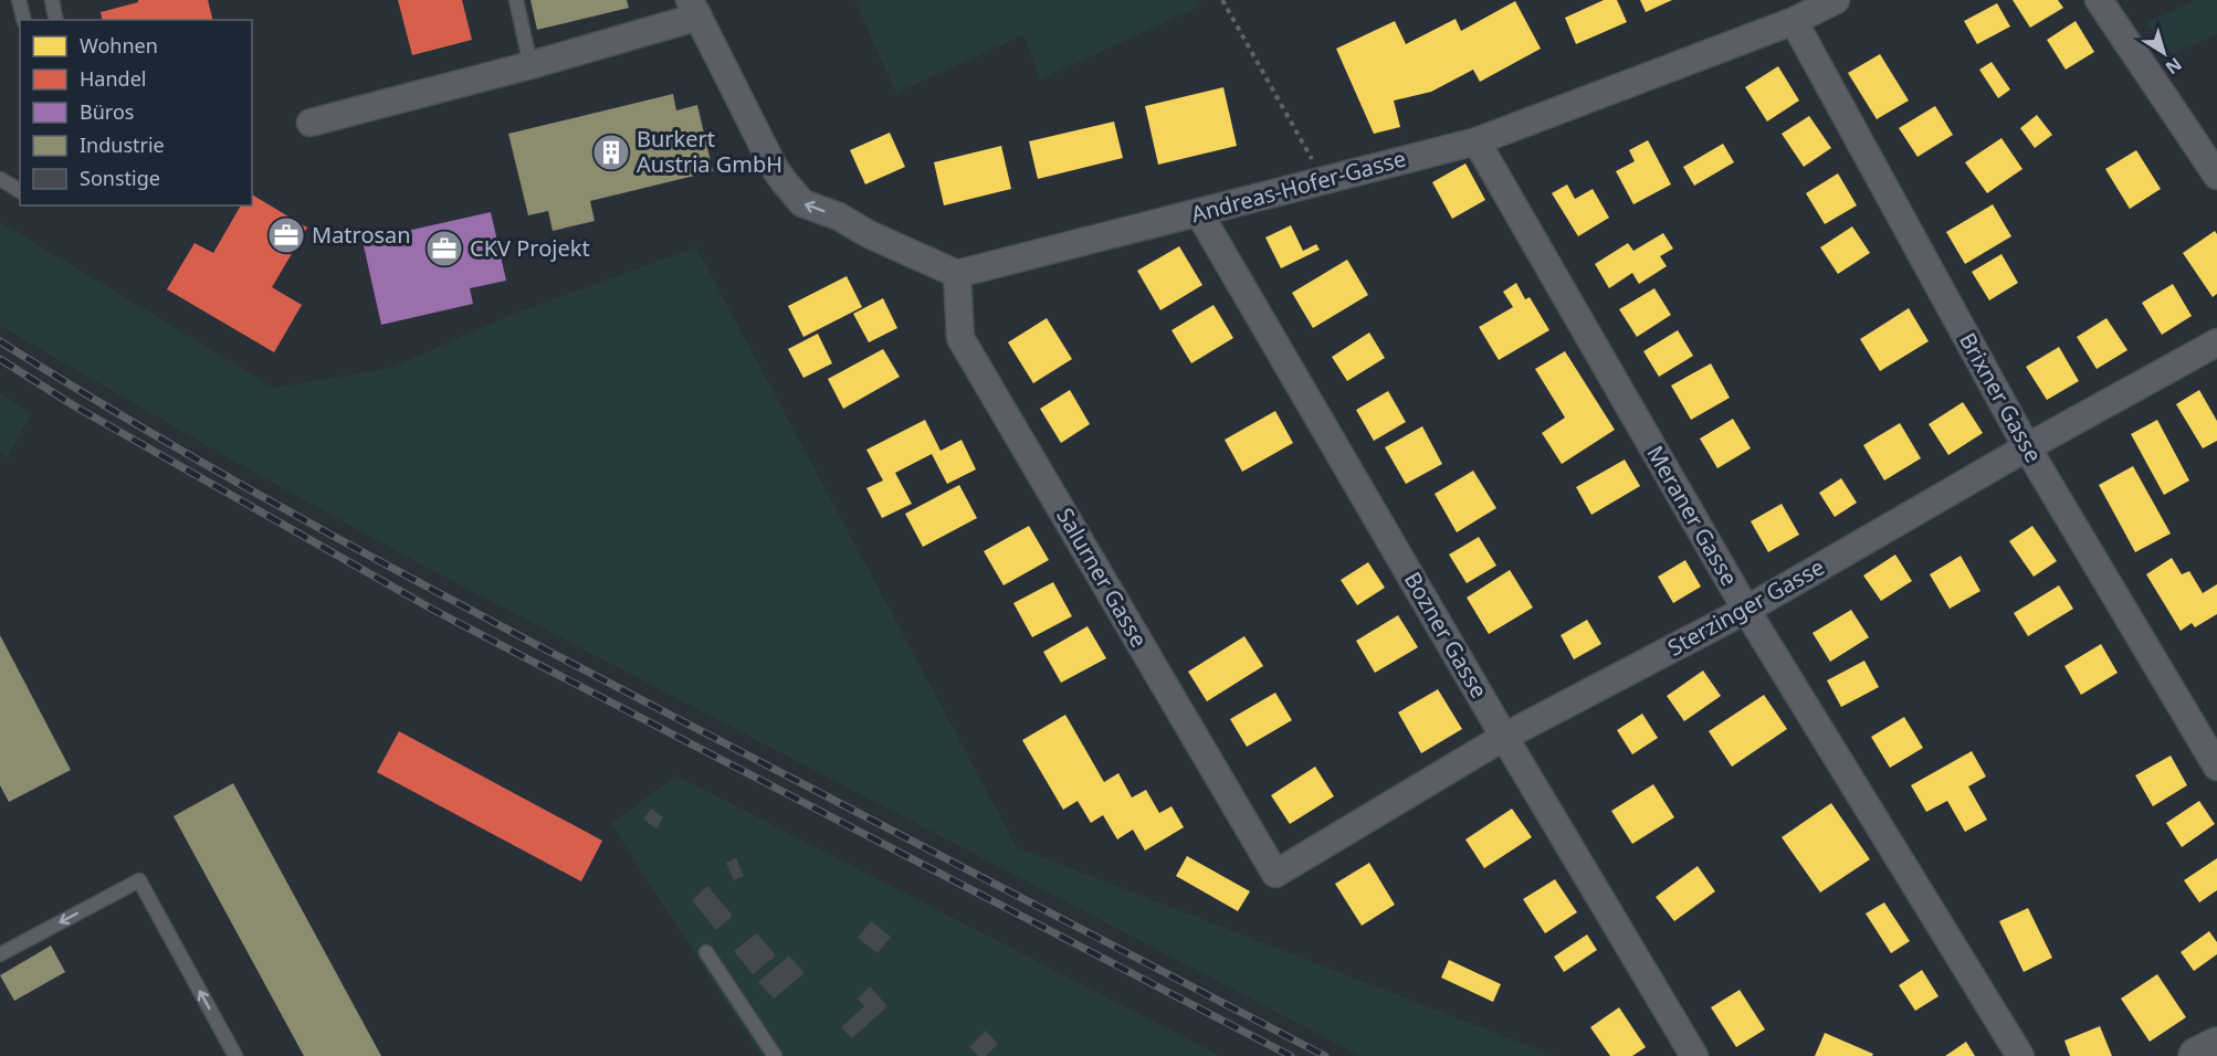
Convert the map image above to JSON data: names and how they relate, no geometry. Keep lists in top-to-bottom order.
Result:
{
  "streets": {
    "street": [
      "Andreas-Hofer-Gasse",
      "Brixner Gasse",
      "Meraner Gasse",
      "Salurner Gasse",
      "Sterzinger Gasse",
      "Bozner Gasse"
    ]
  },
  "crossings": [
    ["Andreas-Hofer-Gasse", "Brixner Gasse"],
    ["Andreas-Hofer-Gasse", "Meraner Gasse"],
    ["Andreas-Hofer-Gasse", "Salurner Gasse"],
    ["Andreas-Hofer-Gasse", "Bozner Gasse"],
    ["Brixner Gasse", "Sterzinger Gasse"],
    ["Meraner Gasse", "Sterzinger Gasse"],
    ["Salurner Gasse", "Sterzinger Gasse"],
    ["Sterzinger Gasse", "Bozner Gasse"]
  ],
  "places": {
    "building": ["Burkert Austria GmbH"],
    "office": ["Matrosan", "CKV Projekt"]
  },
  "legend": [
    "Wohnen",
    "Handel",
    "Büros",
    "Industrie",
    "Sonstige"
  ],
  "north": "bottom right"
}
